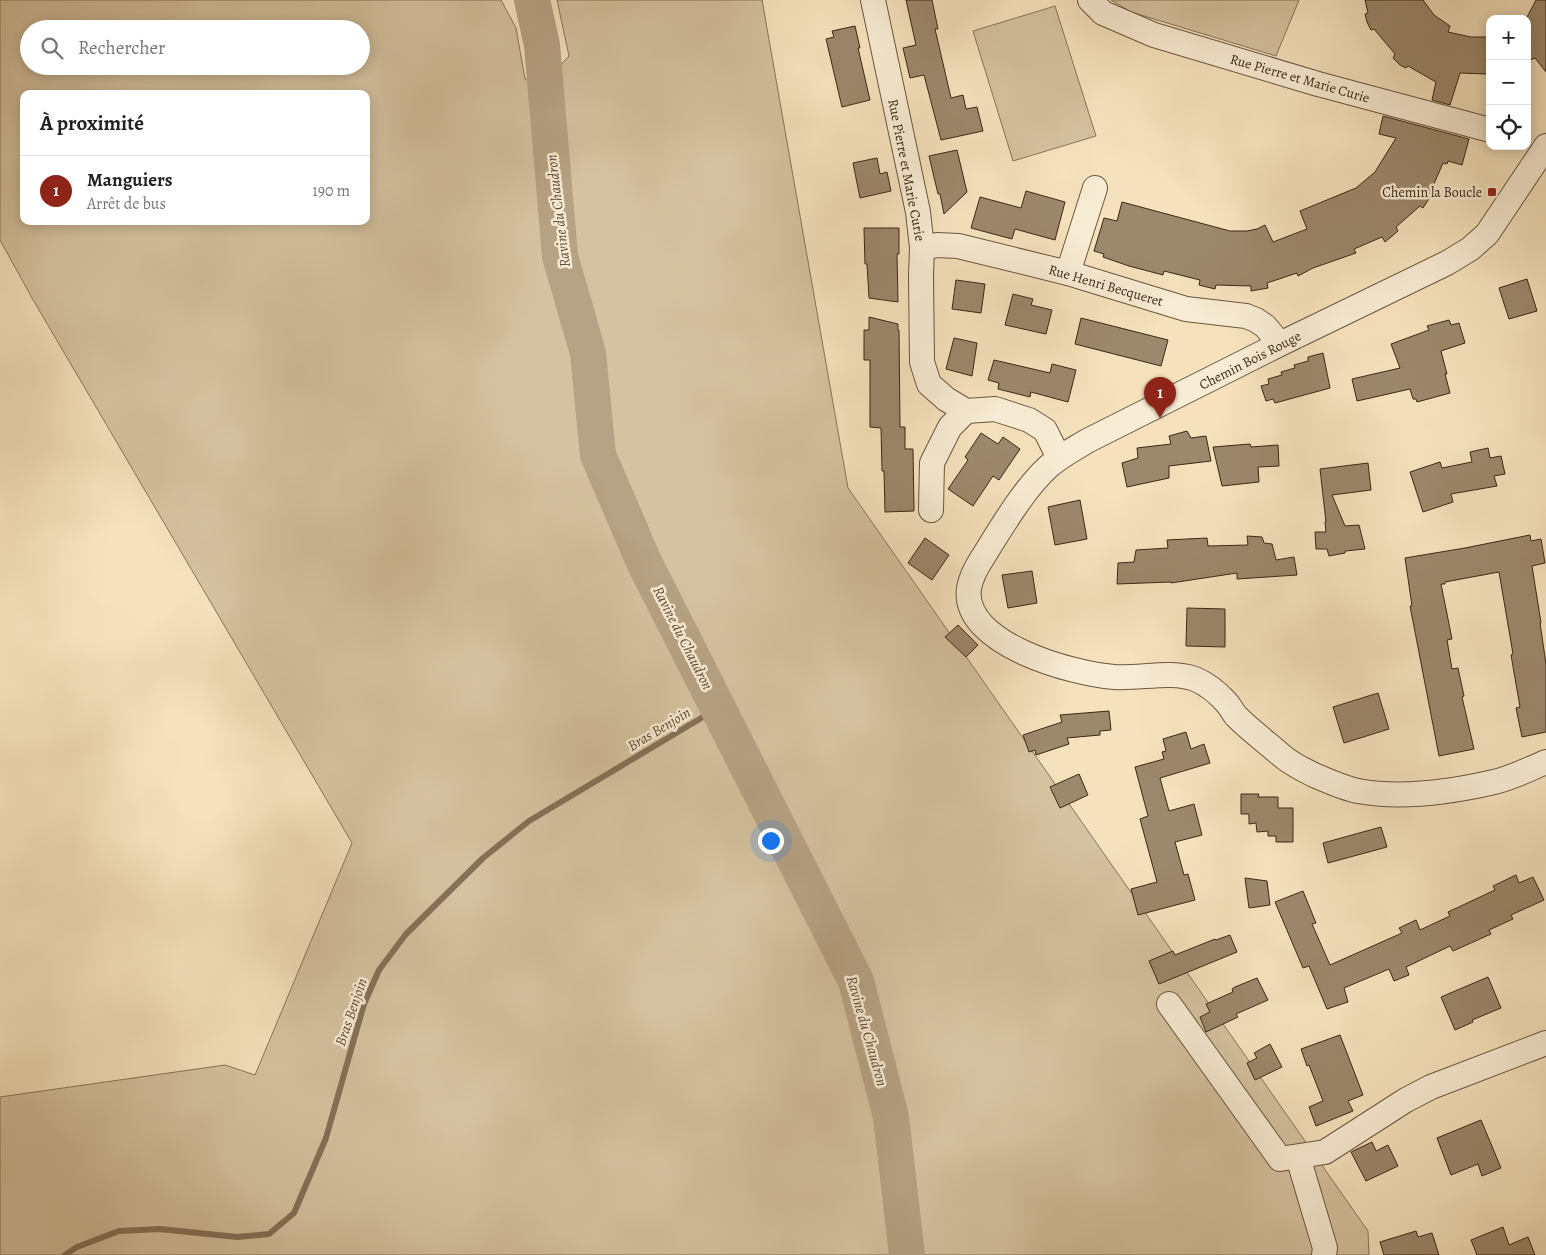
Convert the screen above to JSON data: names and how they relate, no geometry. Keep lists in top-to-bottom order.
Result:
{
  "streets": {
    "street": ["Rue Pierre et Marie Curie", "Rue Henri Becqueret", "Chemin Bois Rouge"]
  },
  "crossings": [
    ["Rue Pierre et Marie Curie", "Rue Henri Becqueret"],
    ["Rue Henri Becqueret", "Chemin Bois Rouge"]
  ],
  "water": ["Ravine du Chaudron", "Bras Benjoin"],
  "places": {
    "transit": ["Chemin la Boucle"]
  },
  "page": {
    "map_buttons": ["+", "−"],
    "search": "Rechercher",
    "heading": "À proximité",
    "list": [
      {
        "mark": "1",
        "name": "Manguiers",
        "note": "Arrêt de bus",
        "value": "190 m"
      }
    ],
    "pins": "1"
  }
}
